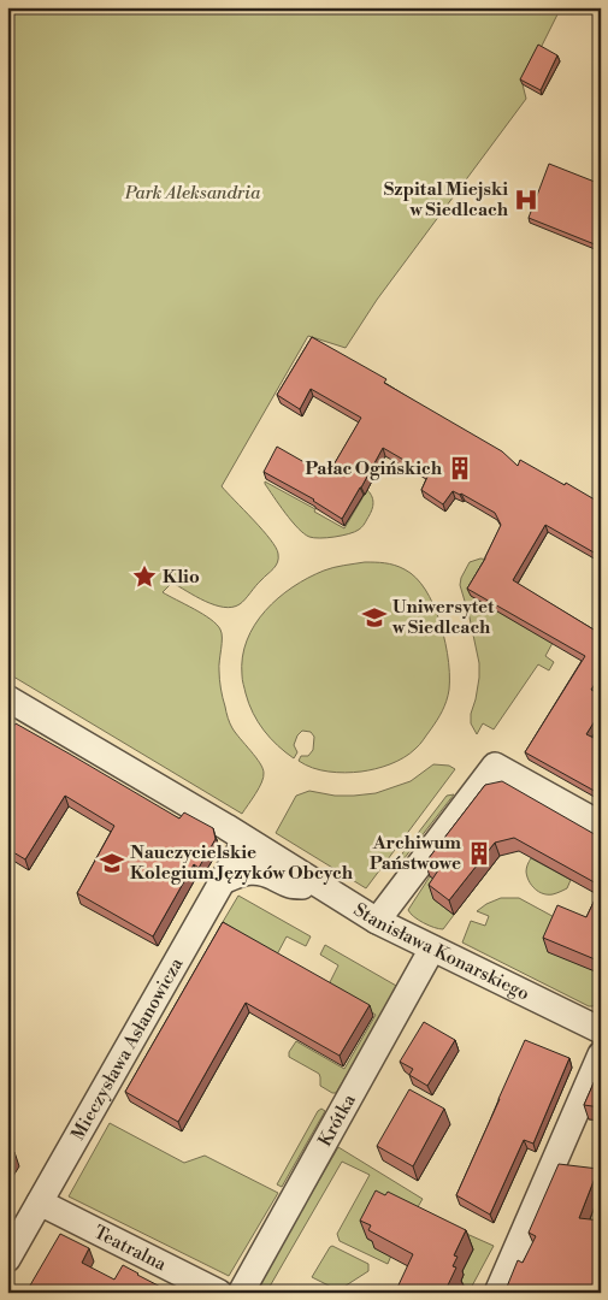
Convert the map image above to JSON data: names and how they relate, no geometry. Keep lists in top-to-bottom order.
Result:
{
  "streets": {
    "street": [
      "Stanisława Konarskiego",
      "Mieczysława Asłanowicza",
      "Krótka",
      "Teatralna"
    ]
  },
  "crossings": [
    ["Stanisława Konarskiego", "Mieczysława Asłanowicza"],
    ["Stanisława Konarskiego", "Krótka"],
    ["Mieczysława Asłanowicza", "Teatralna"]
  ],
  "parks": ["Park Aleksandria"],
  "places": {
    "hospital": ["Szpital Miejski w Siedlcach"],
    "building": ["Pałac Ogińskich", "Archiwum Państwowe"],
    "place": ["Klio"],
    "school or university": ["Uniwersytet w Siedlcach", "Nauczycielskie Kolegium Języków Obcych"]
  }
}
